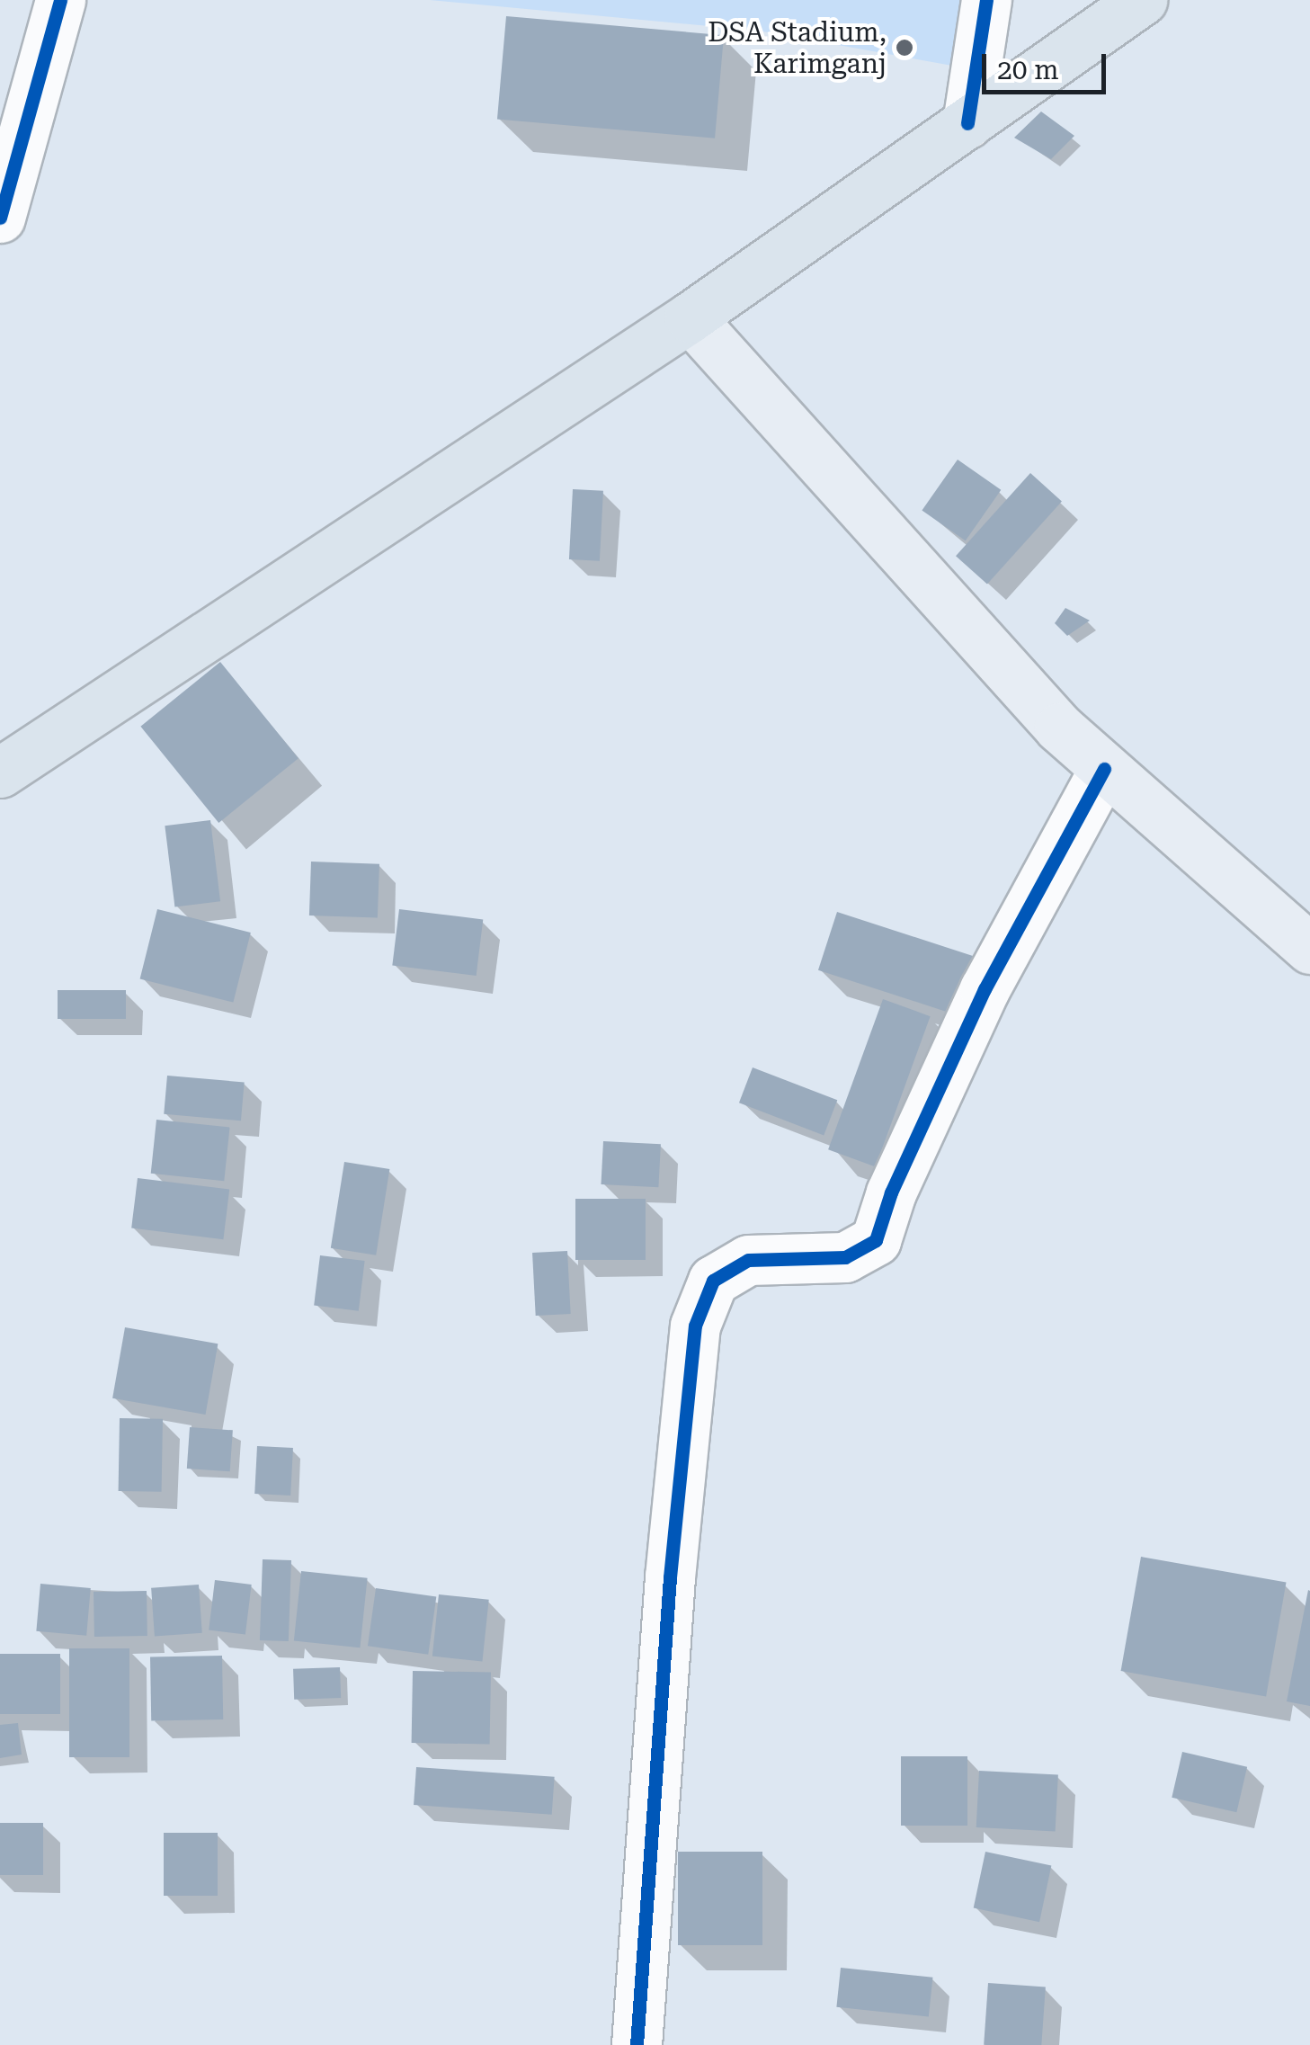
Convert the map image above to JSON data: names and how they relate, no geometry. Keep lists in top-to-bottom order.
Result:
{
  "places": ["DSA Stadium, Karimganj"],
  "scale_bar": "20 m"
}
